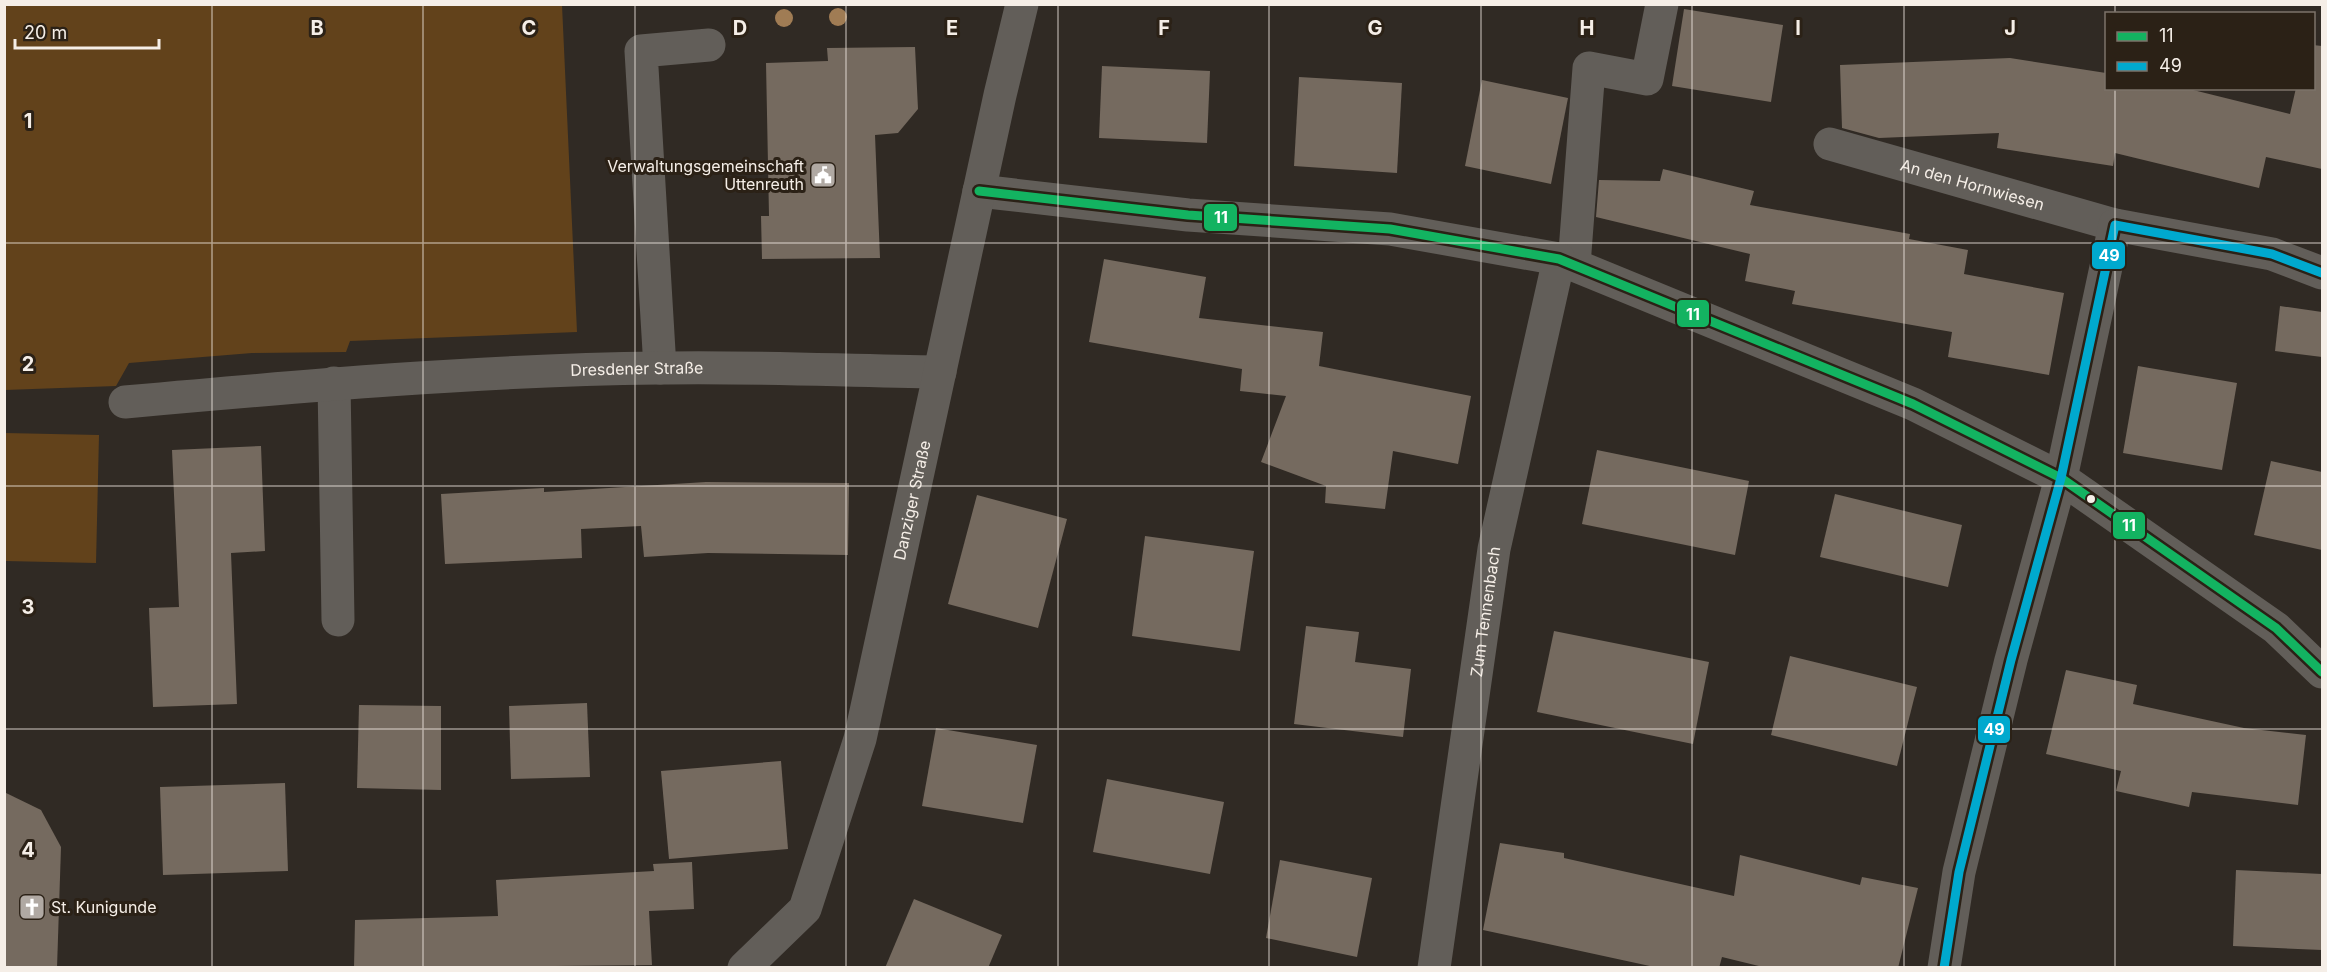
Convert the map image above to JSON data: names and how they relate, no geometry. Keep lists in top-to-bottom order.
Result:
{
  "streets": {
    "street": [
      "An den Hornwiesen",
      "Dresdener Straße",
      "Danziger Straße",
      "Zum Tennenbach"
    ]
  },
  "crossings": [
    ["Dresdener Straße", "Danziger Straße"]
  ],
  "places": {
    "public building": ["Verwaltungsgemeinschaft Uttenreuth"],
    "church": ["St. Kunigunde"]
  },
  "lines": ["transit line 11", "transit line 49"],
  "legend": ["11", "49"],
  "scale_bar": "20 m",
  "grid": {
    "columns": [
      "B",
      "C",
      "D",
      "E",
      "F",
      "G",
      "H",
      "I",
      "J"
    ],
    "rows": [
      "1",
      "2",
      "3",
      "4"
    ]
  }
}
